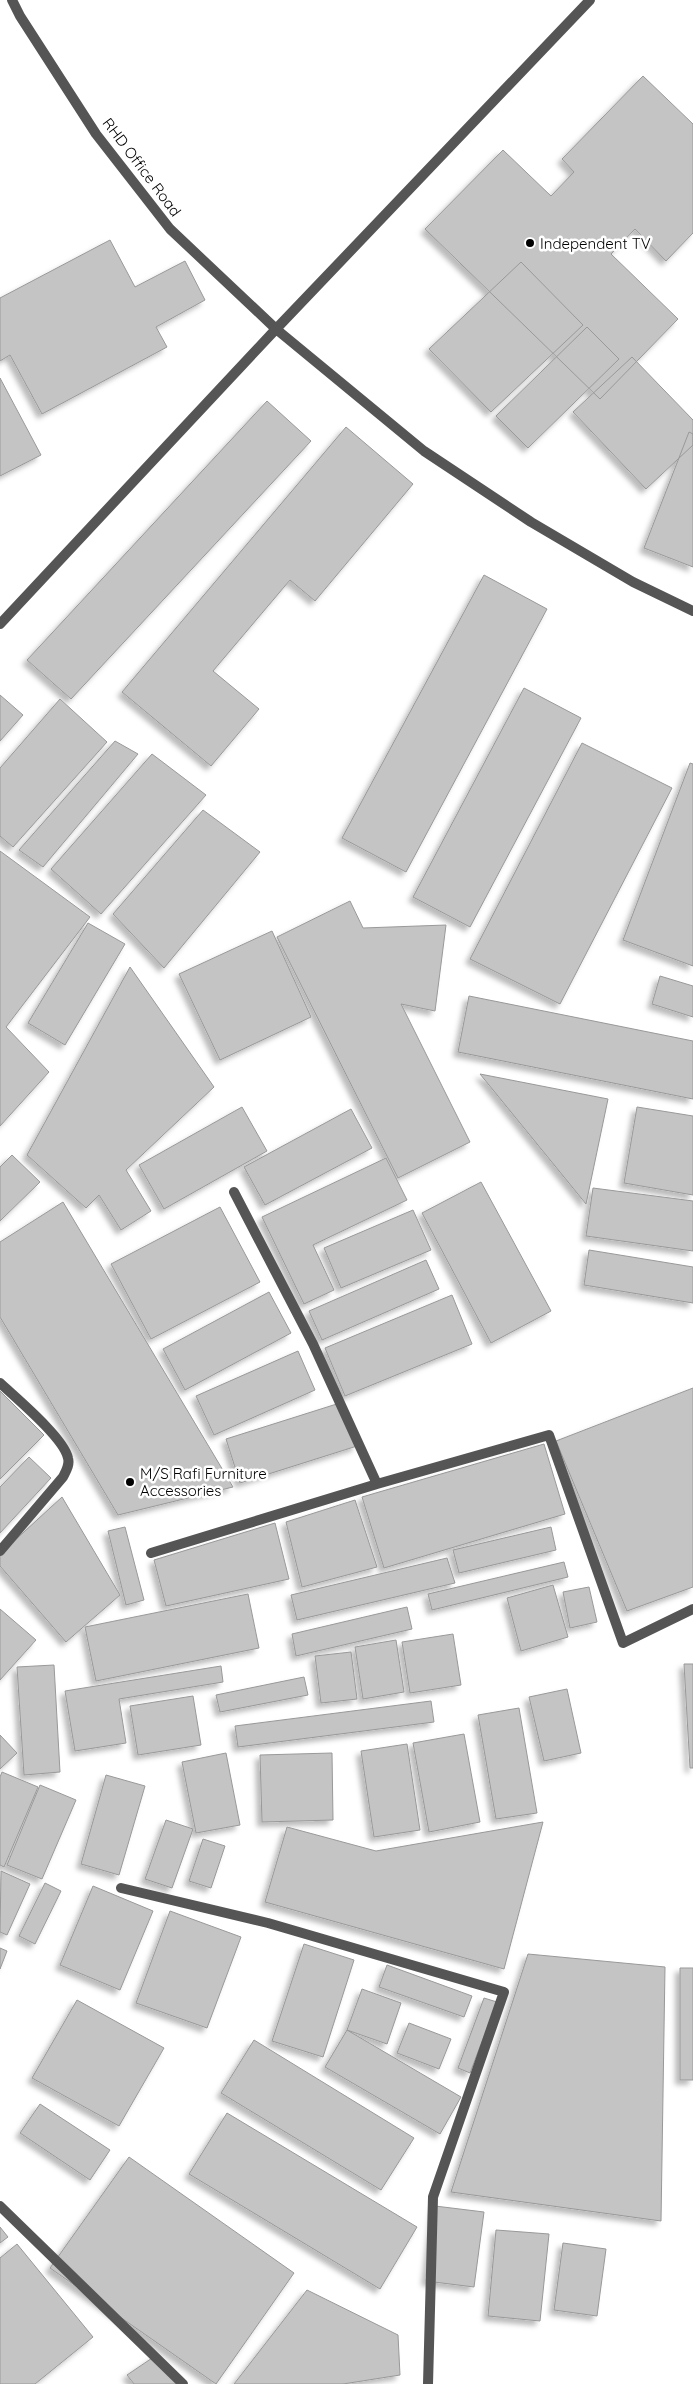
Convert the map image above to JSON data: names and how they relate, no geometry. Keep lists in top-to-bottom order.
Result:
{
  "streets": {
    "street": ["RHD Office Road"]
  },
  "places": ["Independent TV", "M/S Rafi Furniture Accessories"]
}
